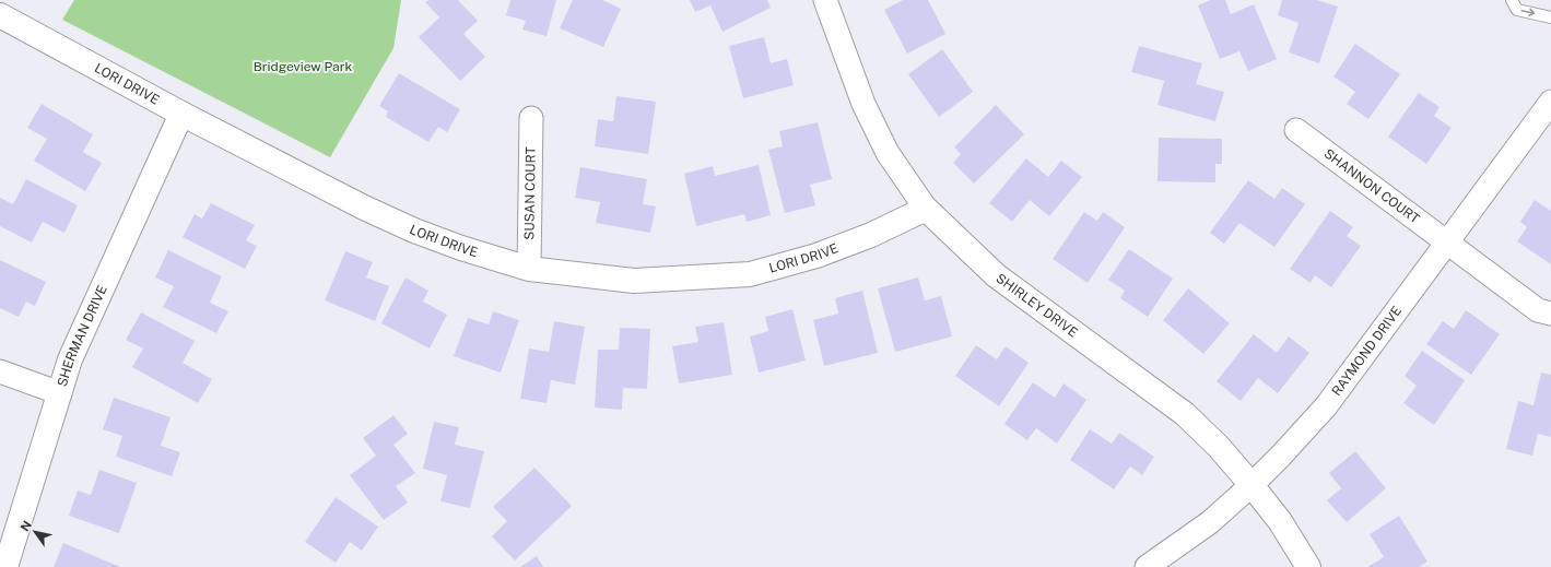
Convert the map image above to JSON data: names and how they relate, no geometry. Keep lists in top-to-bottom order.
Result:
{
  "streets": {
    "street": [
      "LORI DRIVE",
      "SHANNON COURT",
      "SUSAN COURT",
      "SHIRLEY DRIVE",
      "SHERMAN DRIVE",
      "RAYMOND DRIVE"
    ]
  },
  "crossings": [
    ["LORI DRIVE", "SUSAN COURT"],
    ["LORI DRIVE", "SHIRLEY DRIVE"],
    ["LORI DRIVE", "SHERMAN DRIVE"],
    ["SHANNON COURT", "RAYMOND DRIVE"],
    ["SHIRLEY DRIVE", "RAYMOND DRIVE"]
  ],
  "parks": ["Bridgeview Park"],
  "north": "top left"
}
